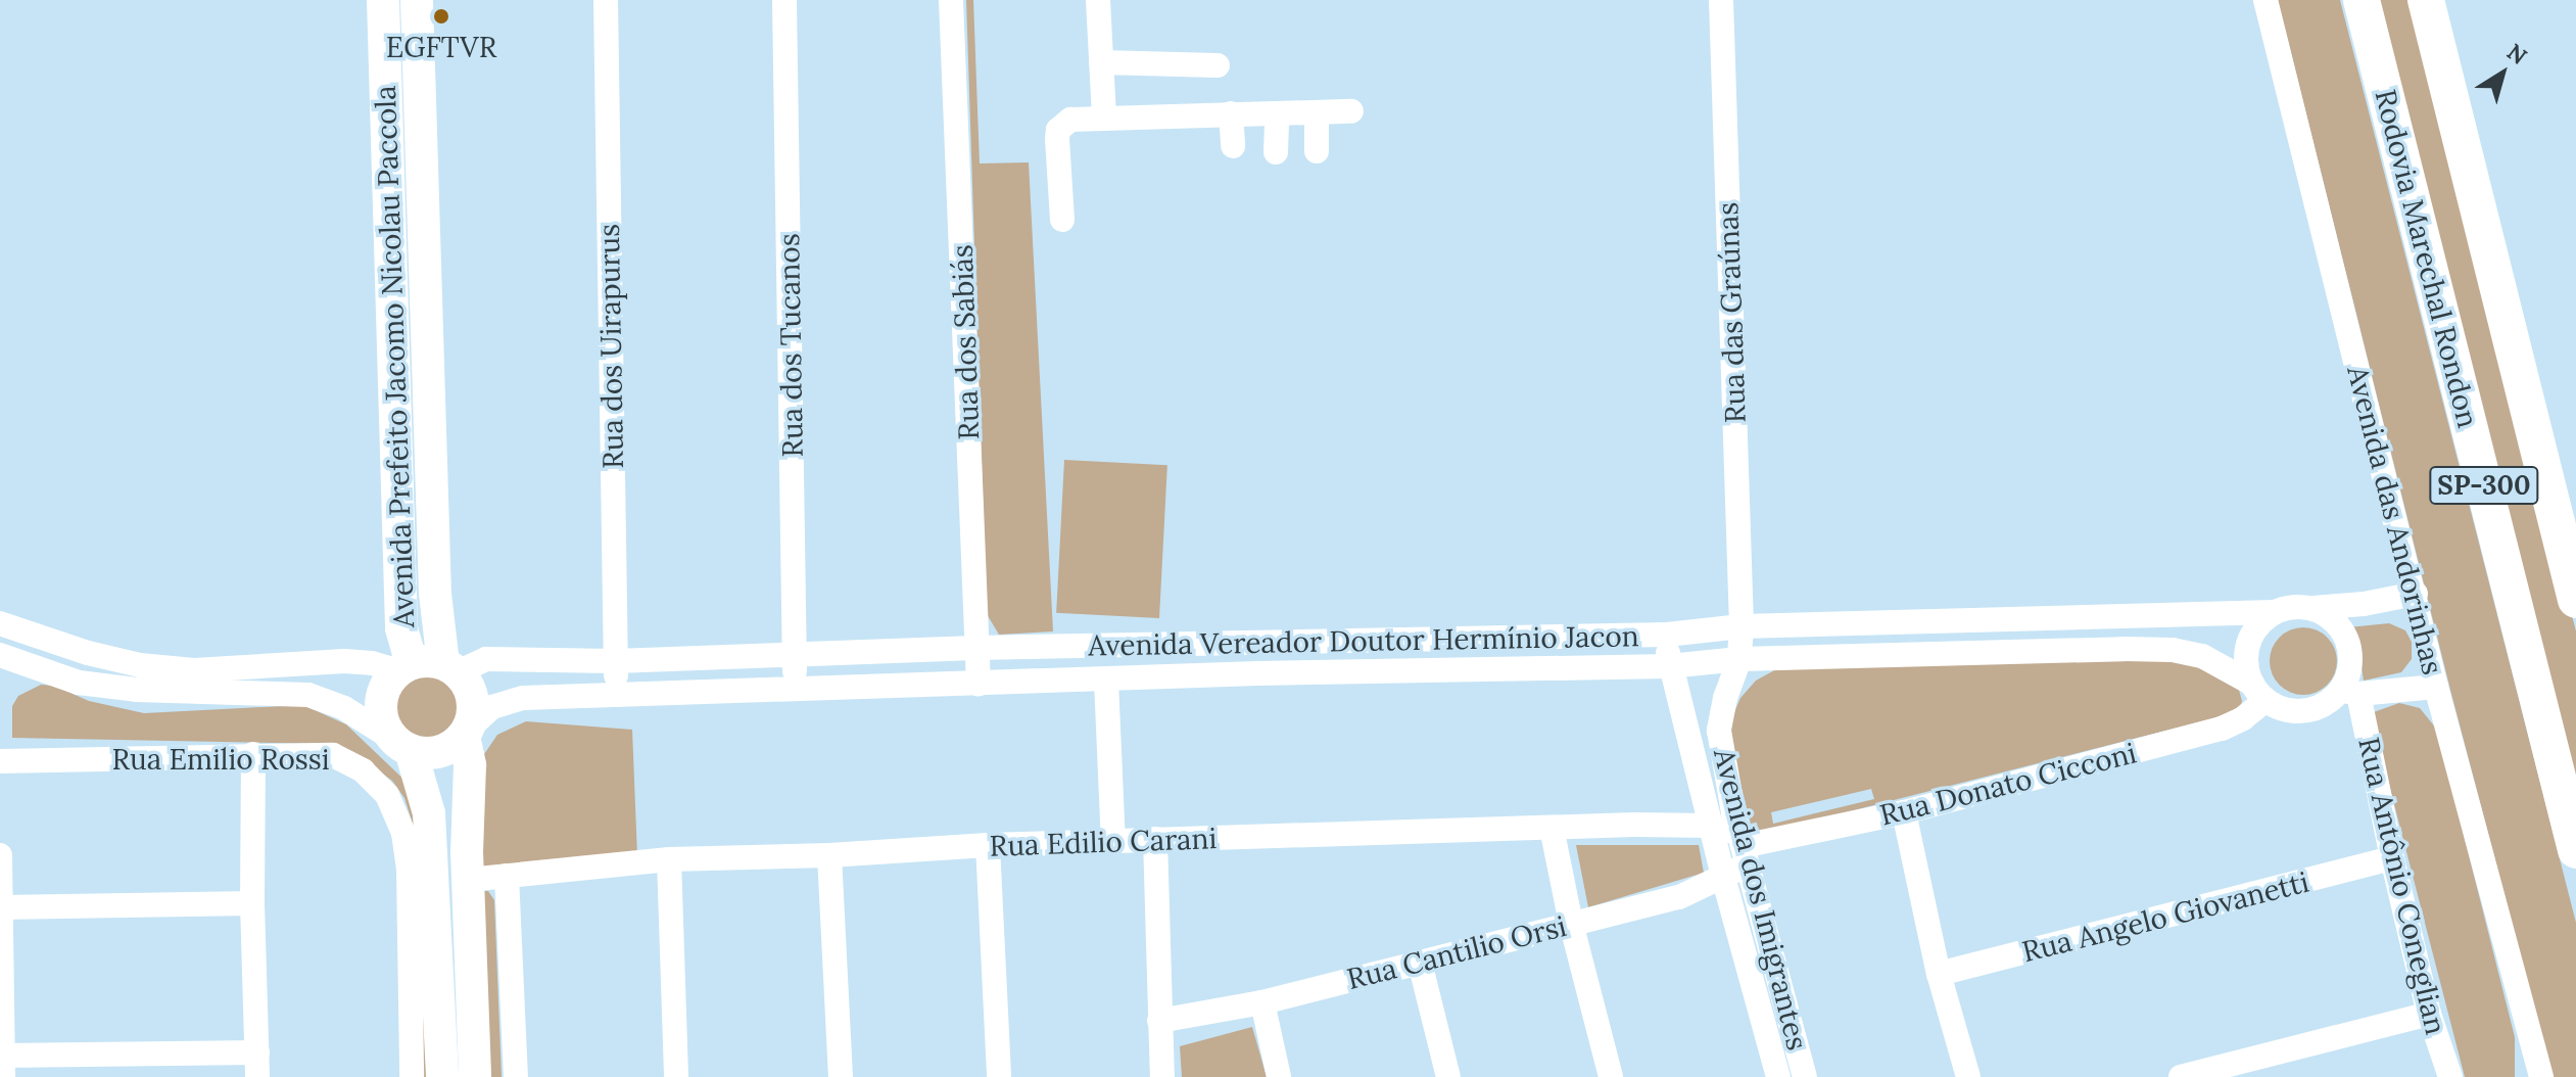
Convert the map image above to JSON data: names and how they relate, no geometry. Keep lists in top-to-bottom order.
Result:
{
  "streets": {
    "highway": ["Rodovia Marechal Rondon", "SP-300"],
    "main road": ["Avenida Prefeito Jacomo Nicolau Paccola"],
    "street": [
      "Rua das Graúnas",
      "Rua dos Sabiás",
      "Rua dos Tucanos",
      "Rua dos Uirapurus",
      "Avenida das Andorinhas",
      "Avenida Vereador Doutor Hermínio Jacon",
      "Rua Emilio Rossi",
      "Rua Donato Cicconi",
      "Rua Edilio Carani",
      "Rua Antônio Coneglian",
      "Avenida dos Imigrantes",
      "Rua Angelo Giovanetti",
      "Rua Cantilio Orsi"
    ]
  },
  "crossings": [
    ["Rua das Graúnas", "Avenida Vereador Doutor Hermínio Jacon"],
    ["Rua das Graúnas", "Avenida dos Imigrantes"],
    ["Rua dos Sabiás", "Avenida Vereador Doutor Hermínio Jacon"],
    ["Rua dos Tucanos", "Avenida Vereador Doutor Hermínio Jacon"],
    ["Rua dos Uirapurus", "Avenida Vereador Doutor Hermínio Jacon"],
    ["Avenida Prefeito Jacomo Nicolau Paccola", "Avenida Vereador Doutor Hermínio Jacon"],
    ["Avenida Vereador Doutor Hermínio Jacon", "Rua Donato Cicconi"],
    ["Avenida Vereador Doutor Hermínio Jacon", "Rua Antônio Coneglian"],
    ["Avenida Vereador Doutor Hermínio Jacon", "Avenida dos Imigrantes"],
    ["Rua Donato Cicconi", "Rua Edilio Carani"],
    ["Rua Donato Cicconi", "Rua Antônio Coneglian"],
    ["Rua Donato Cicconi", "Avenida dos Imigrantes"],
    ["Rua Donato Cicconi", "Rua Cantilio Orsi"],
    ["Rua Edilio Carani", "Avenida dos Imigrantes"],
    ["Rua Edilio Carani", "Rua Cantilio Orsi"],
    ["Rua Antônio Coneglian", "Rua Angelo Giovanetti"],
    ["Avenida dos Imigrantes", "Rua Cantilio Orsi"]
  ],
  "places": ["EGFTVR"],
  "north": "top right"
}
